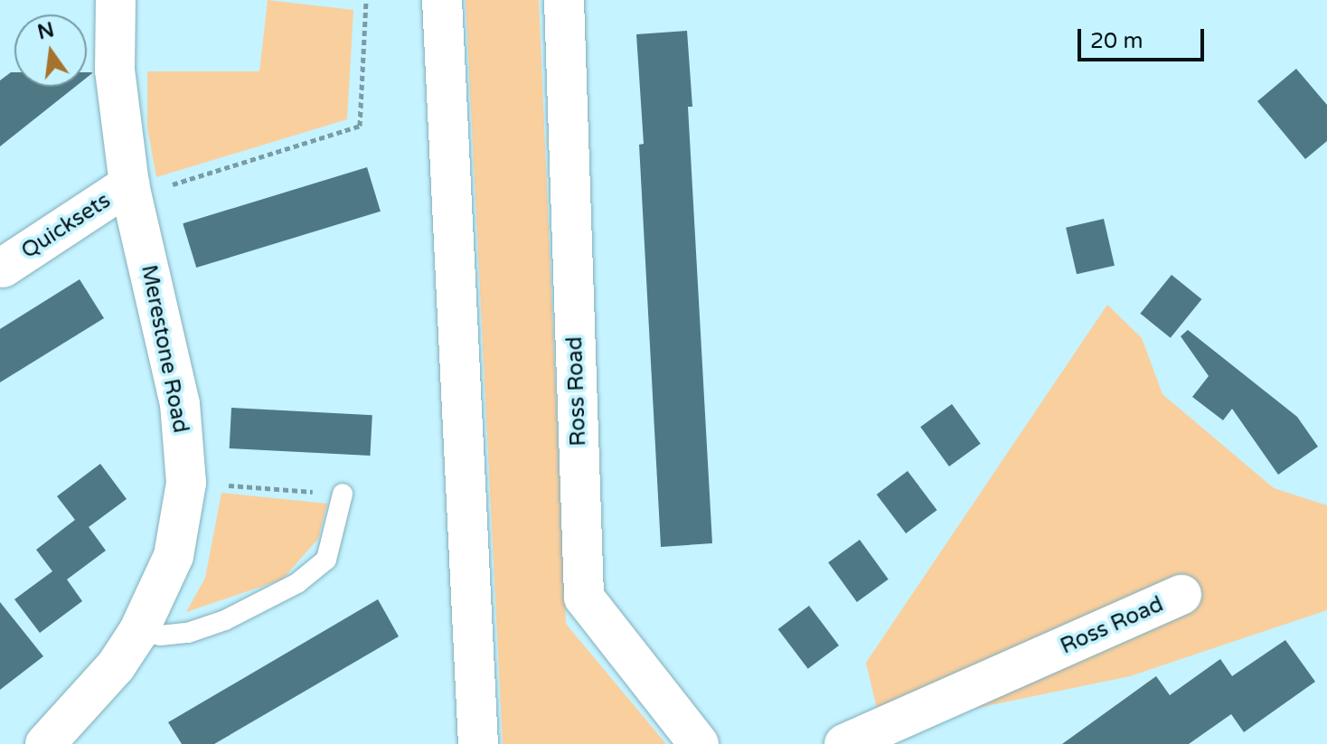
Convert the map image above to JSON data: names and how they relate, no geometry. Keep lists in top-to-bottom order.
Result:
{
  "streets": {
    "main road": ["Quicksets", "Merestone Road", "Ross Road"]
  },
  "crossings": [
    ["Quicksets", "Merestone Road"]
  ],
  "scale_bar": "20 m",
  "north": "top"
}
